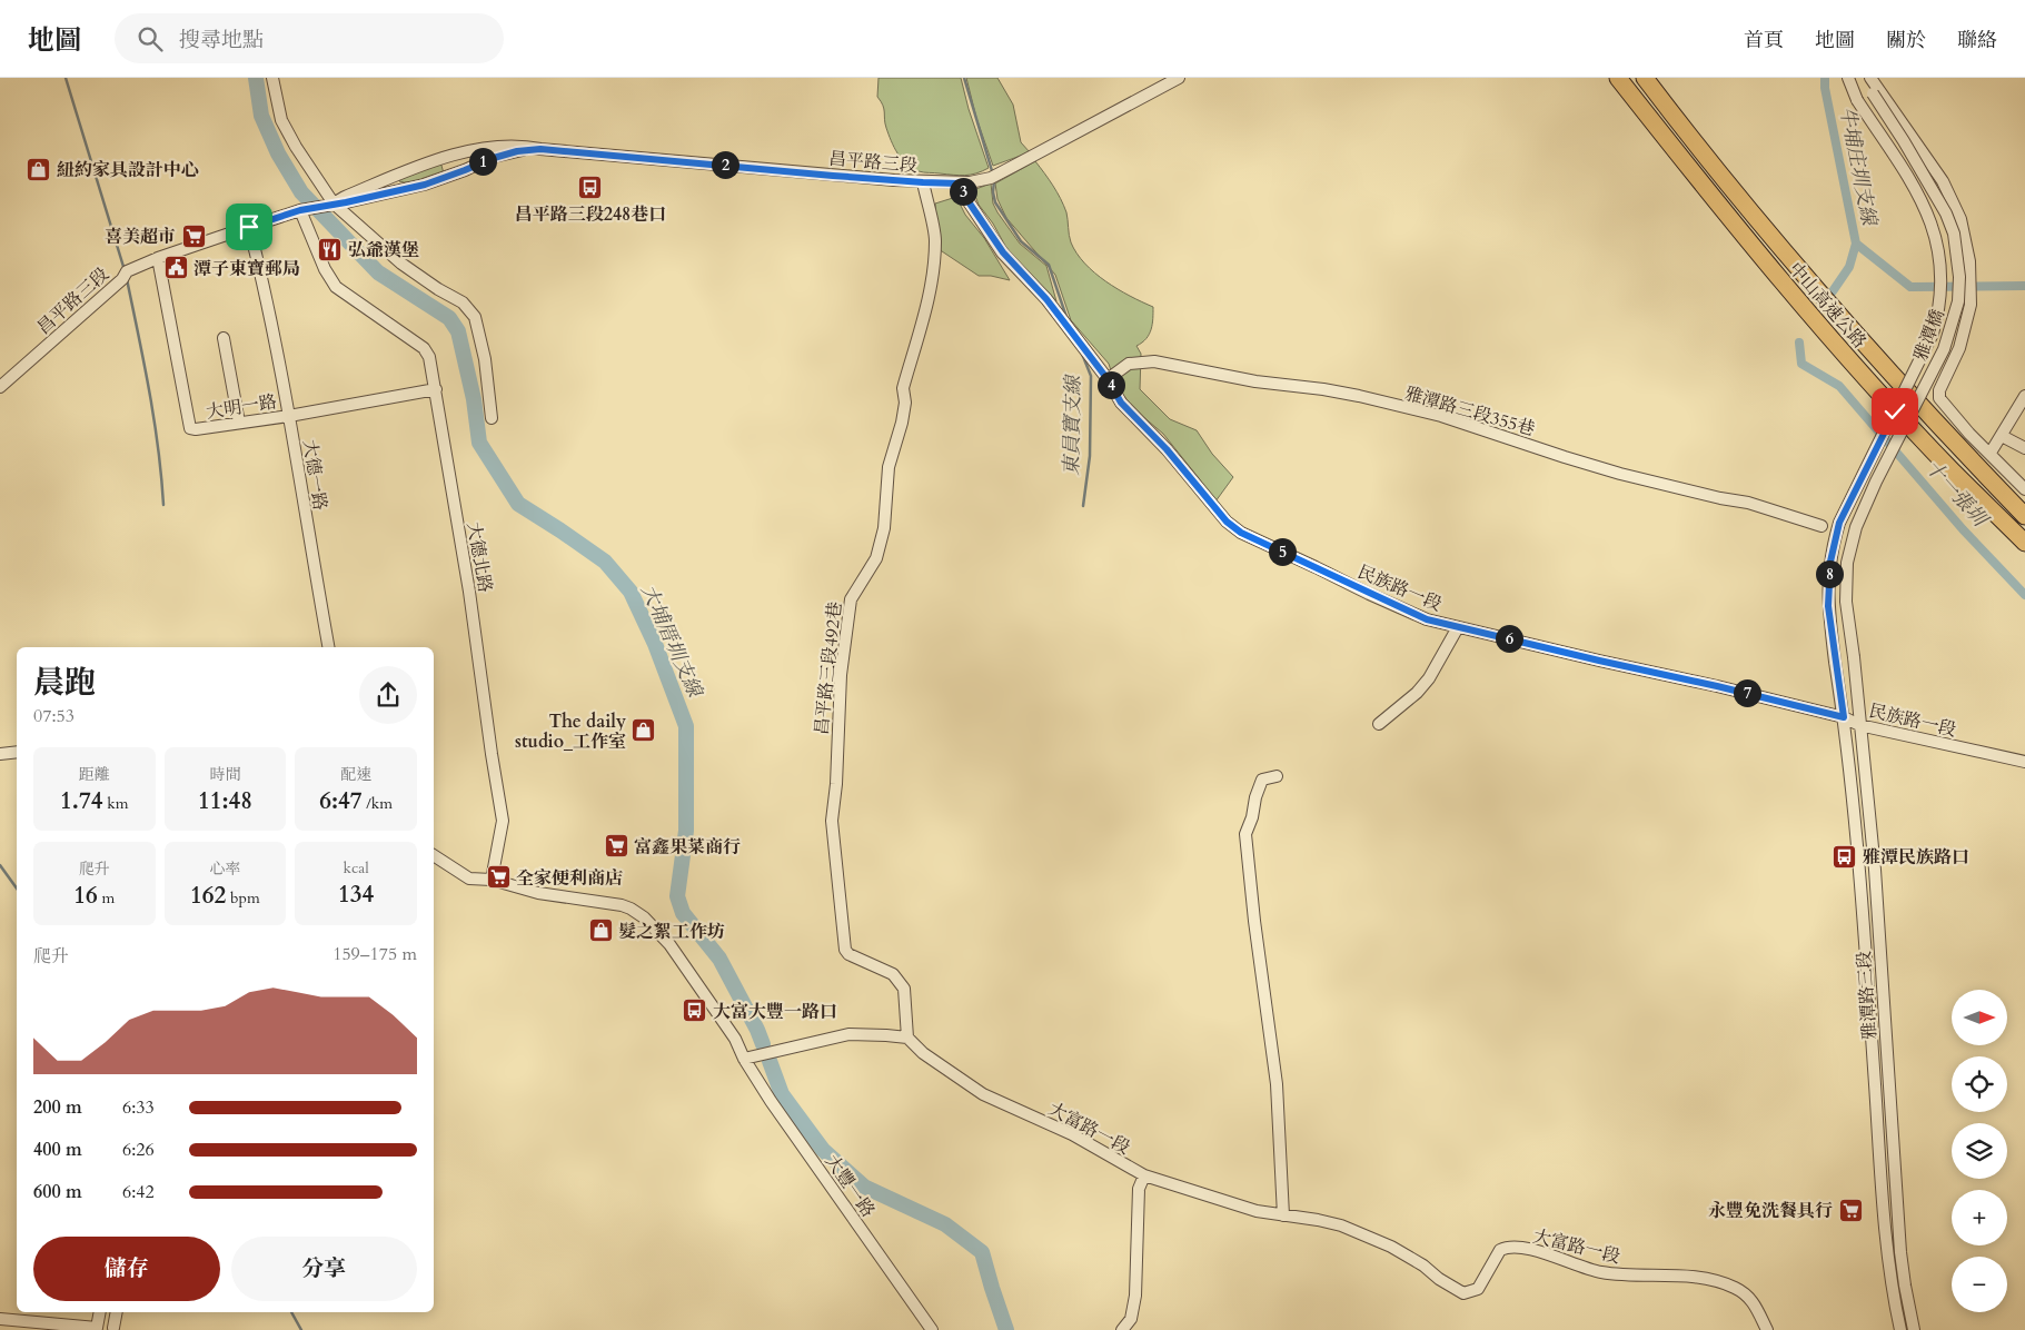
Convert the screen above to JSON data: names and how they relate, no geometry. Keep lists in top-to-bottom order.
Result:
{
  "streets": {
    "highway": ["中山高速公路"],
    "street": [
      "昌平路三段",
      "雅潭橋",
      "大明一路",
      "雅潭路三段355巷",
      "大德一路",
      "大德北路",
      "民族路一段",
      "昌平路三段492巷",
      "雅潭路三段",
      "大富路一段",
      "大豐一路"
    ]
  },
  "crossings": [
    ["昌平路三段", "大明一路"],
    ["昌平路三段", "大德一路"],
    ["昌平路三段", "大德北路"],
    ["昌平路三段", "民族路一段"],
    ["昌平路三段", "昌平路三段492巷"],
    ["雅潭橋", "雅潭路三段"],
    ["大明一路", "大德一路"],
    ["大明一路", "大德北路"],
    ["雅潭路三段355巷", "民族路一段"],
    ["民族路一段", "雅潭路三段"],
    ["昌平路三段492巷", "大富路一段"]
  ],
  "water": [
    "牛埔庄圳支線",
    "東員寶支線",
    "十一張圳",
    "大埔厝圳支線"
  ],
  "places": {
    "shop": ["紐約家具設計中心", "The daily studio_工作室", "髮之絮工作坊"],
    "bus stop": ["昌平路三段248巷口", "雅潭民族路口", "大富大豐一路口"],
    "supermarket": [
      "喜美超市",
      "富鑫果菜商行",
      "全家便利商店",
      "永豐免洗餐具行"
    ],
    "restaurant": ["弘爺漢堡"],
    "public building": ["潭子東寶郵局"]
  },
  "north": "right",
  "page": {
    "header": "地圖",
    "search": "搜尋地點",
    "nav": [
      "首頁",
      "地圖",
      "關於",
      "聯絡"
    ],
    "pins": [
      "1",
      "2",
      "3",
      "4",
      "5",
      "8",
      "6",
      "7"
    ],
    "heading": ["晨跑", "07:53"],
    "stats": [
      ["距離", "1.74 km"],
      ["時間", "11:48"],
      ["配速", "6:47 /km"],
      ["爬升", "16 m"],
      ["心率", "162 bpm"],
      ["kcal", "134"]
    ],
    "chart": ["爬升", "159–175 m"],
    "map_buttons": ["+", "−"],
    "list": [
      {
        "name": "200 m",
        "note": "6:33"
      },
      {
        "name": "400 m",
        "note": "6:26"
      },
      {
        "name": "600 m",
        "note": "6:42"
      }
    ],
    "buttons": ["儲存", "分享"]
  }
}
